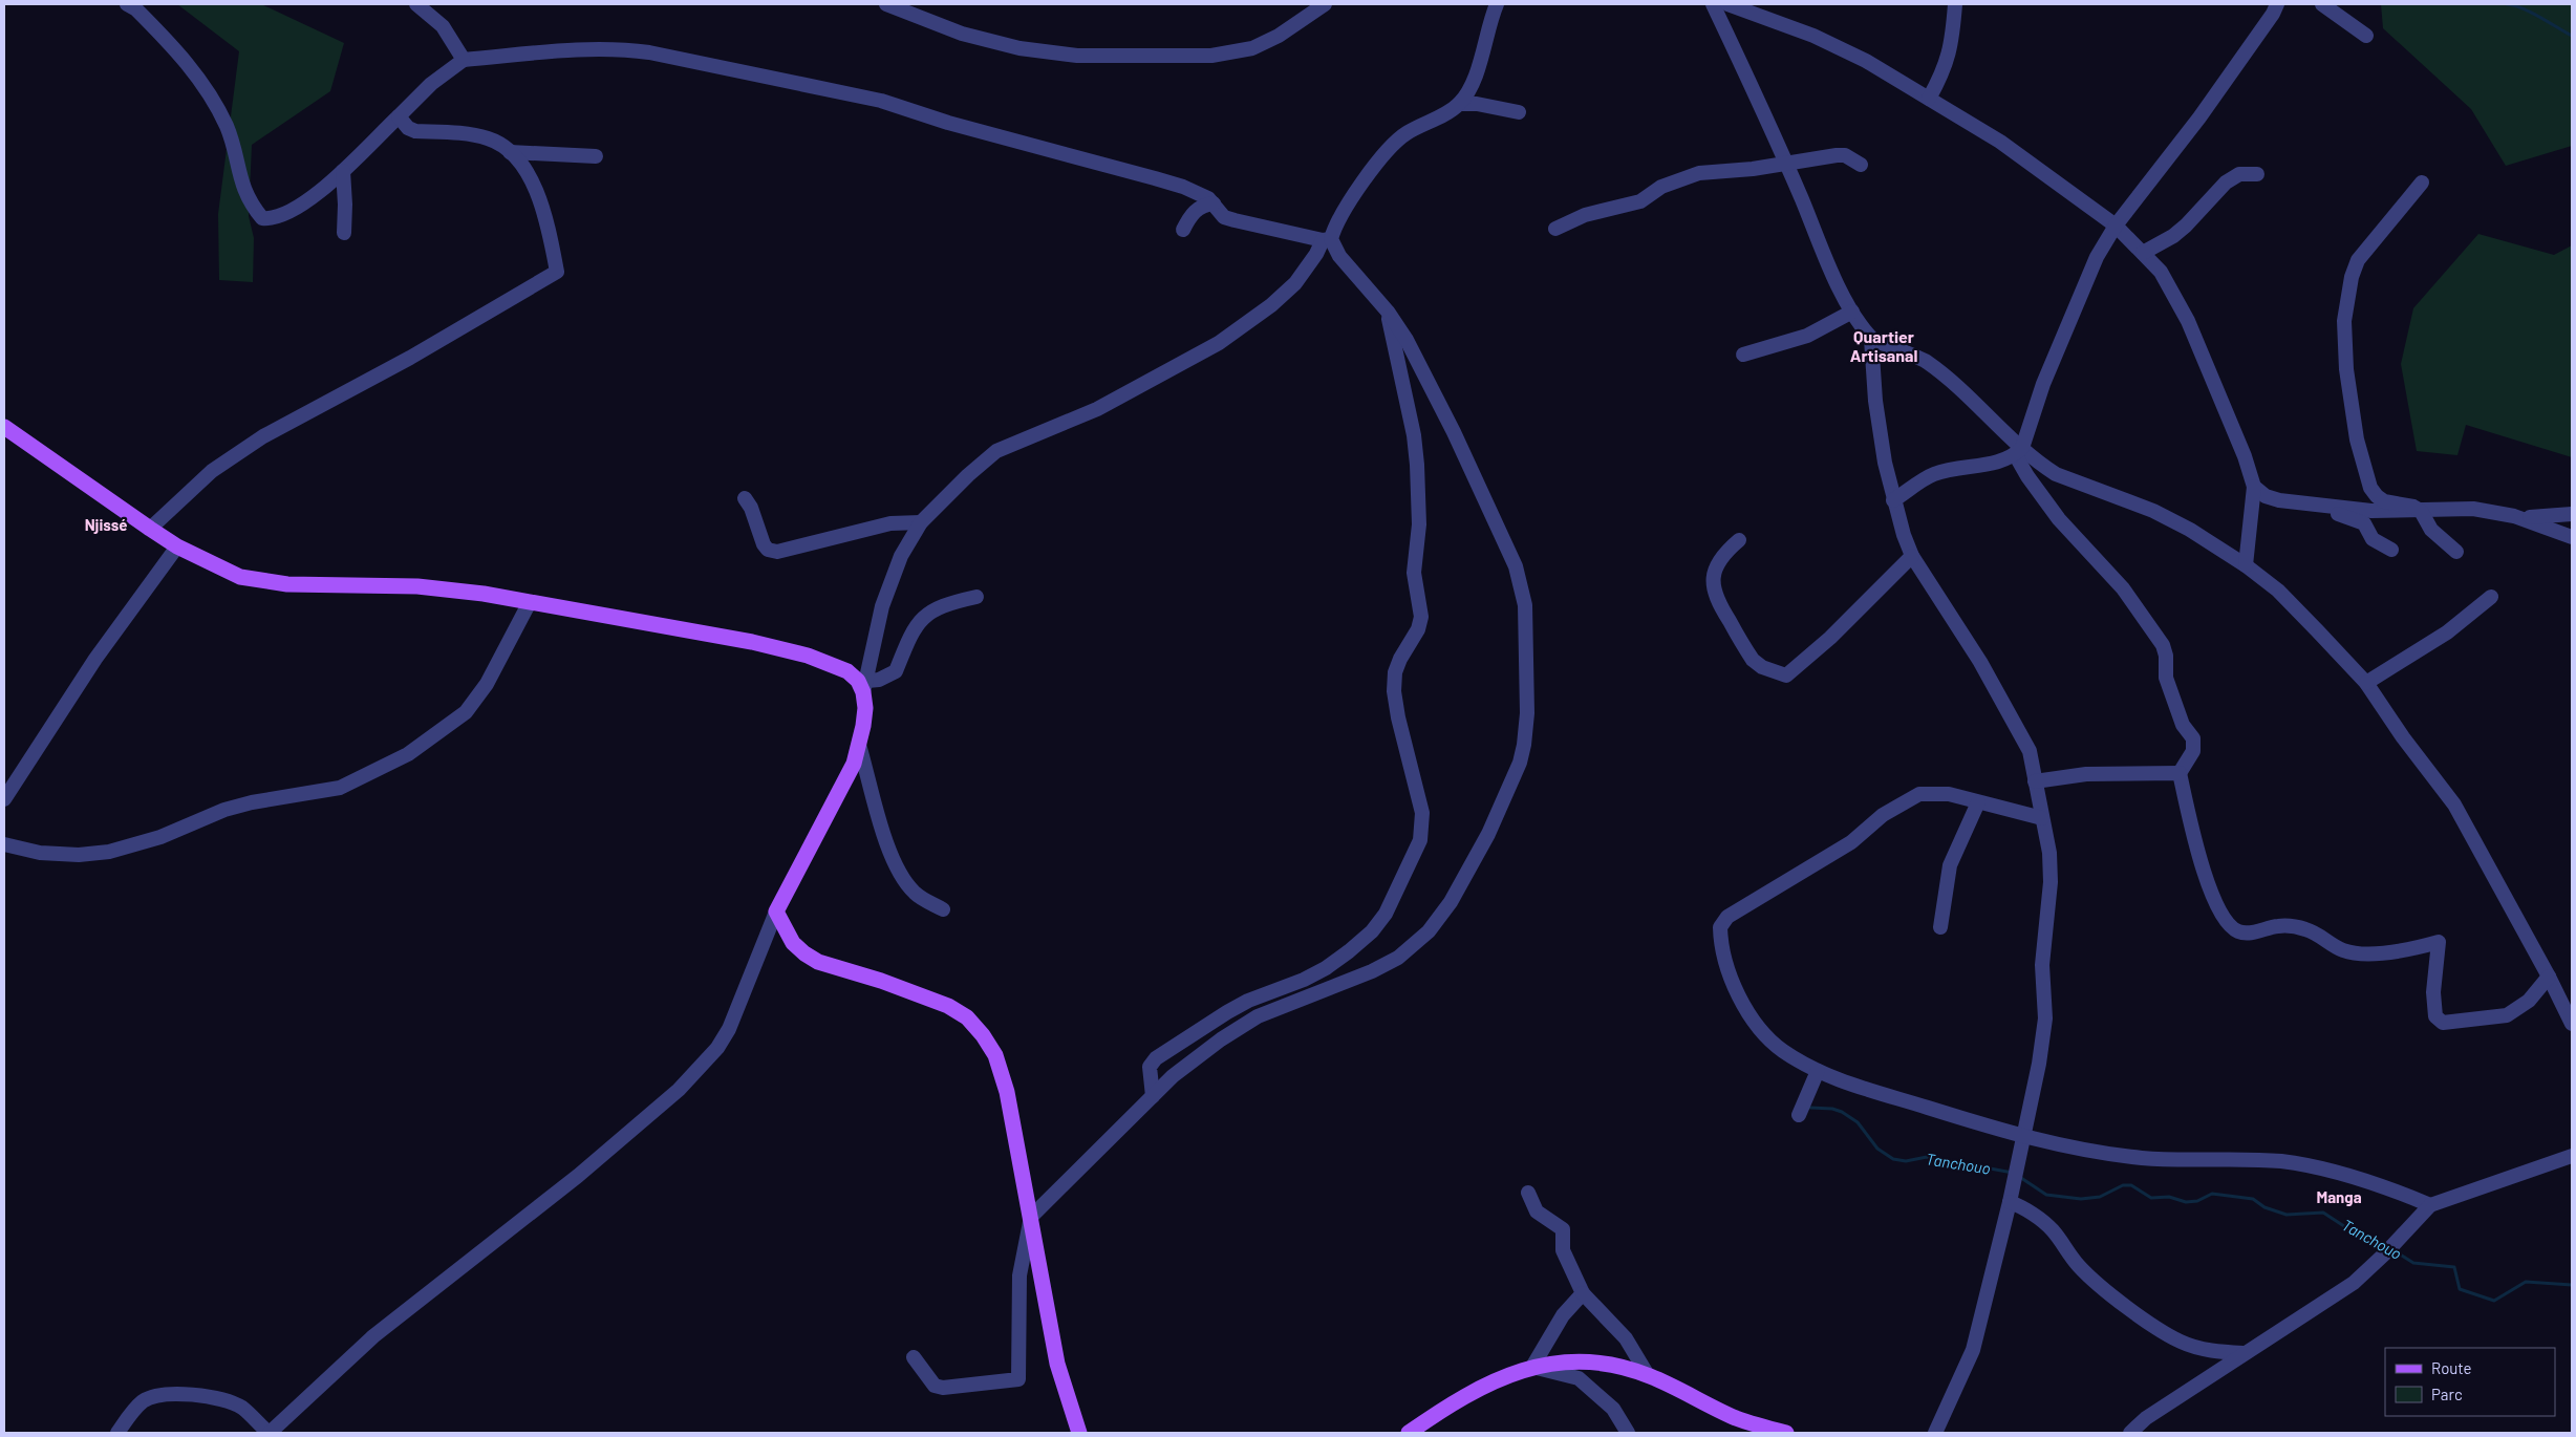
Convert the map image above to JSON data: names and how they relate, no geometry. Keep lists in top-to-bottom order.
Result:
{
  "districts": ["Quartier Artisanal", "Njissé", "Manga"],
  "water": ["Tanchouo"],
  "legend": ["Route", "Parc"]
}
